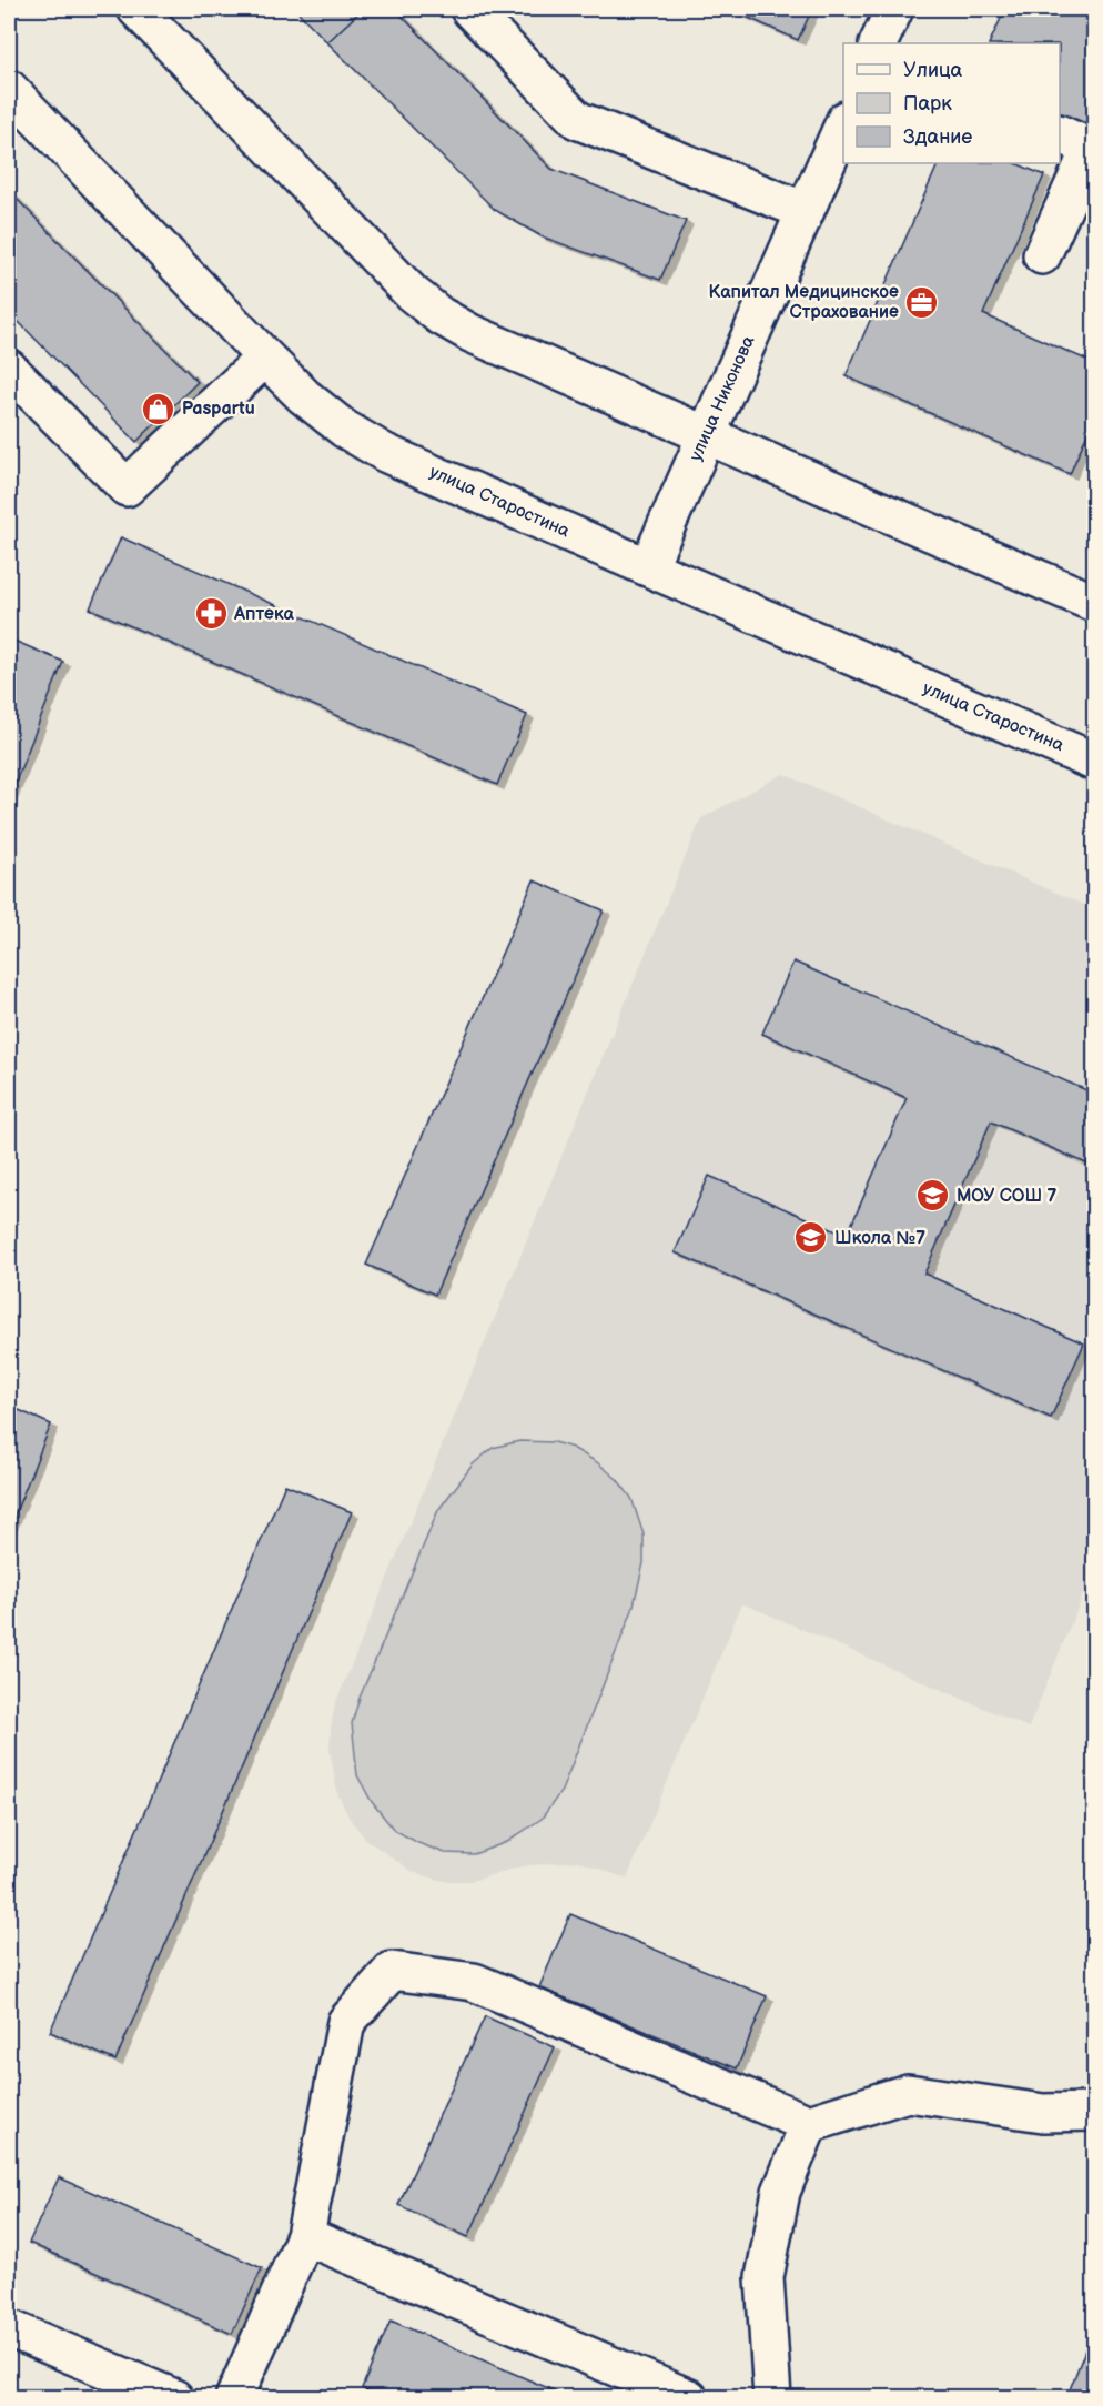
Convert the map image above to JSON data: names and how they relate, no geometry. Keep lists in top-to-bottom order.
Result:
{
  "streets": {
    "street": ["улица Никонова", "улица Старостина"]
  },
  "crossings": [
    ["улица Никонова", "улица Старостина"]
  ],
  "places": {
    "office": ["Капитал Медицинское Страхование"],
    "shop": ["Paspartu"],
    "pharmacy": ["Аптека"],
    "school or university": ["МОУ СОШ 7", "Школа №7"]
  },
  "legend": ["Улица", "Парк", "Здание"]
}
